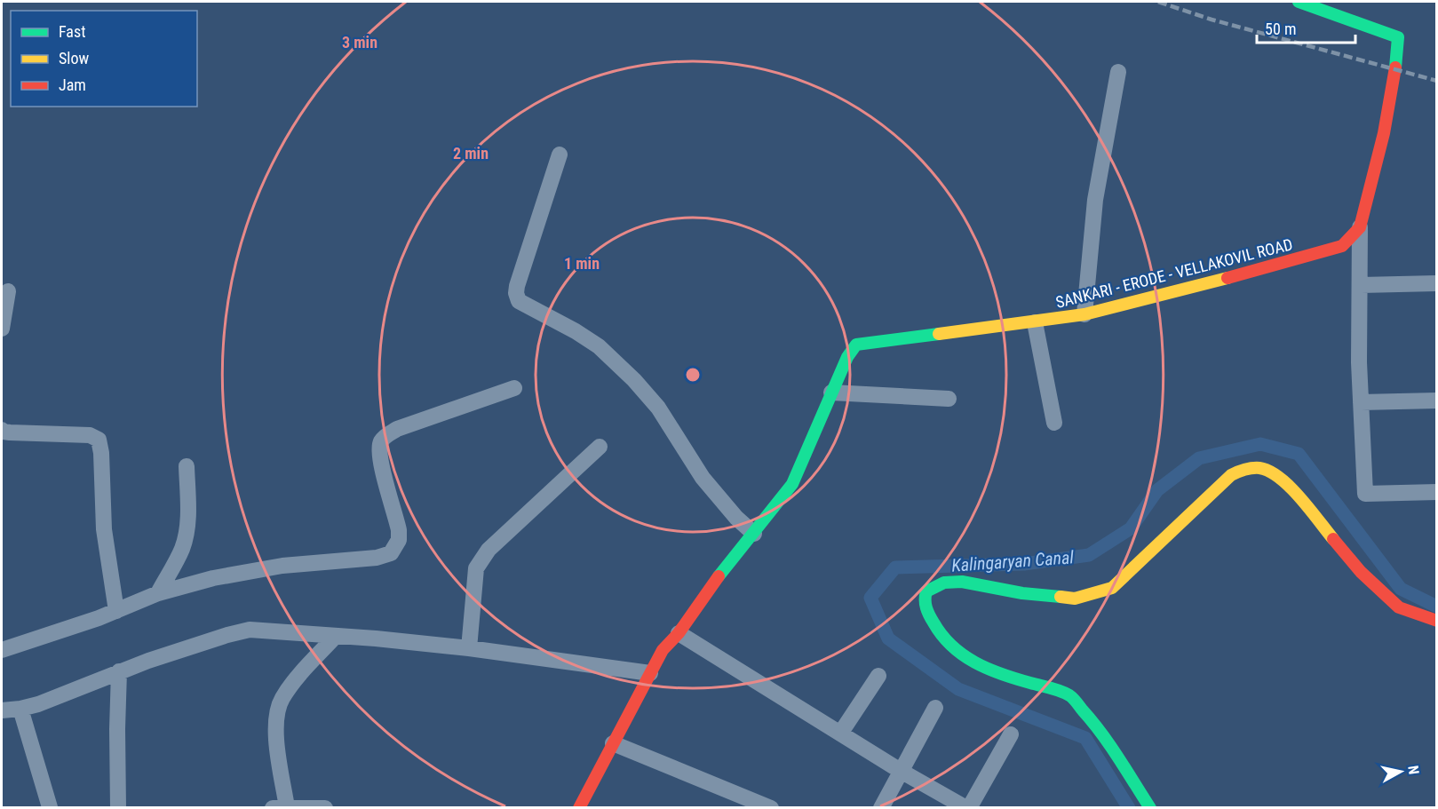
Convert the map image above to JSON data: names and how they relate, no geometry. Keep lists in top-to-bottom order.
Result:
{
  "streets": {
    "main road": ["SANKARI - ERODE - VELLAKOVIL ROAD"]
  },
  "water": ["Kalingaryan Canal"],
  "legend": ["Fast", "Slow", "Jam"],
  "scale_bar": "50 m",
  "north": "right",
  "rings": ["3 min", "2 min", "1 min"]
}
